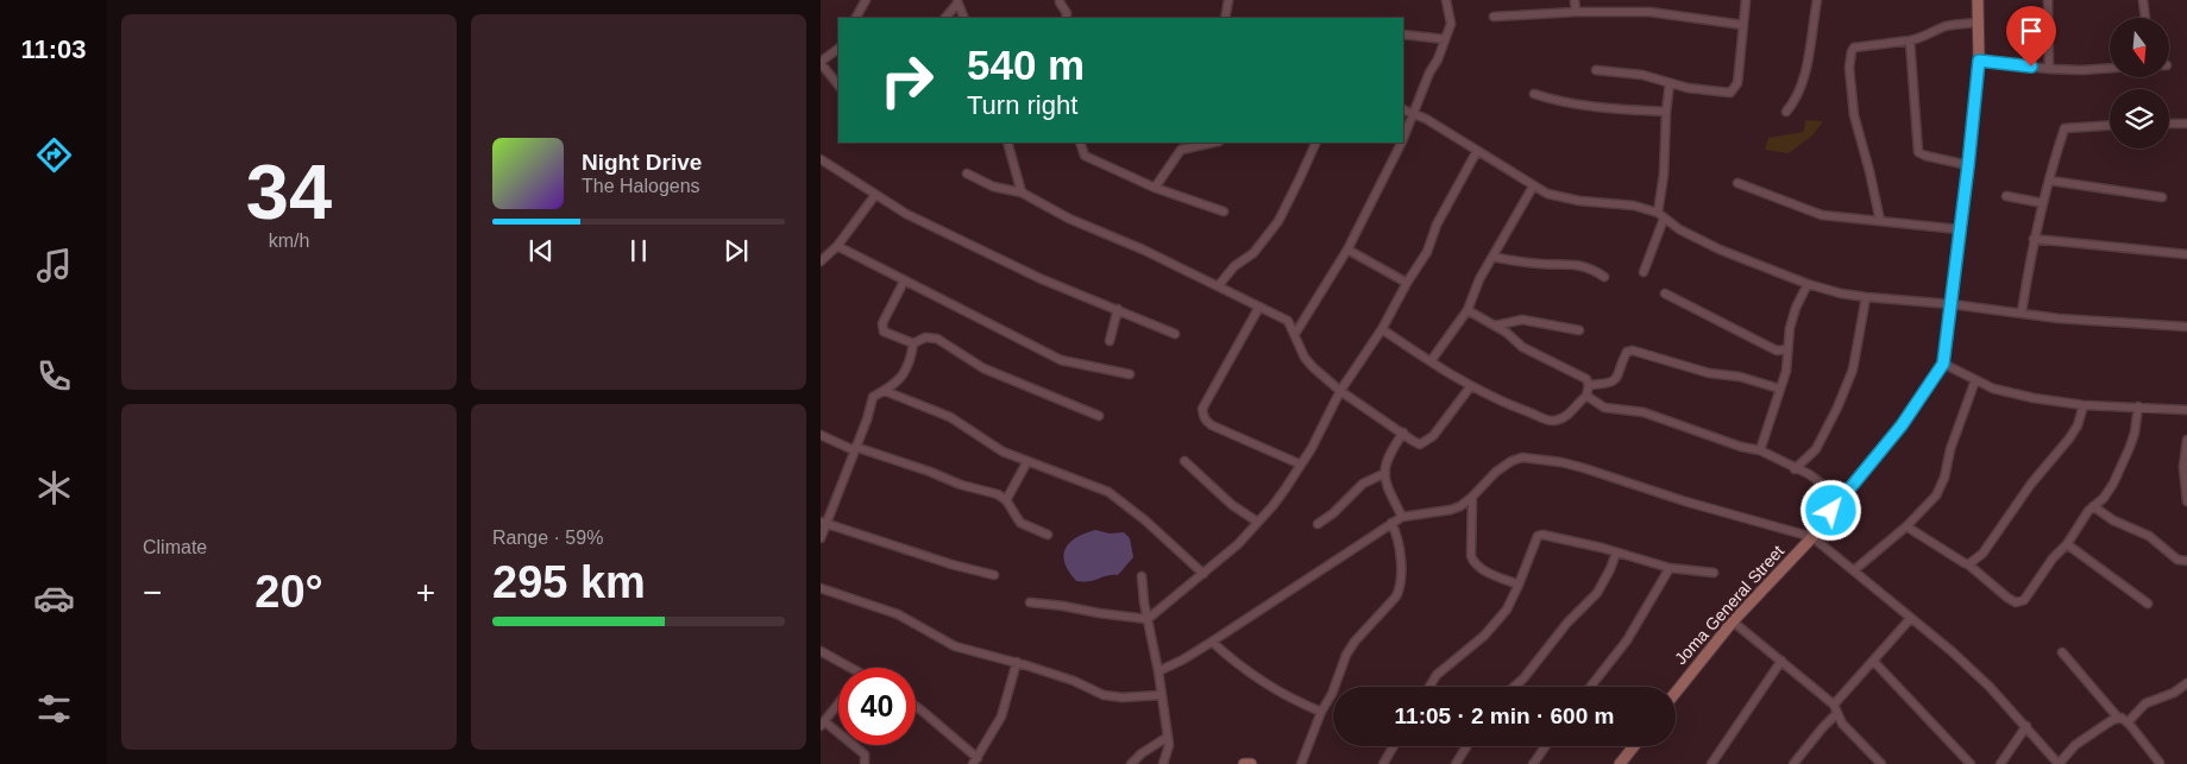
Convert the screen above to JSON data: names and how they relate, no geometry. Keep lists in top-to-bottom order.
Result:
{
  "streets": {
    "street": ["Joma General Street"]
  },
  "north": "bottom",
  "page": {
    "tabs": "11:03",
    "tile": [
      ["34", "km/h"],
      "Climate",
      ["Range · 59%", "295 km"]
    ],
    "turn": ["540 m", "Turn right"],
    "song": ["Night Drive", "The Halogens"],
    "heat": ["−", "20°", "+"],
    "limit": "40",
    "trip": "11:05 · 2 min · 600 m"
  }
}
